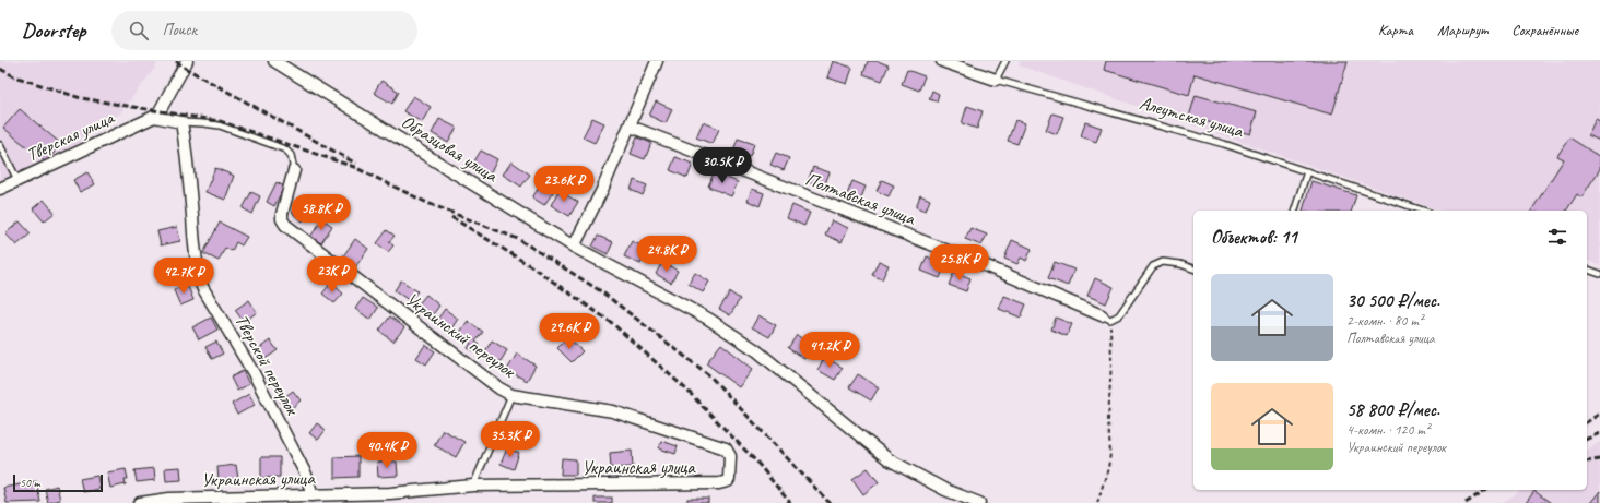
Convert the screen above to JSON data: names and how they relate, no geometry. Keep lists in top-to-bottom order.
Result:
{
  "streets": {
    "street": [
      "Алеутская улица",
      "Тверская улица",
      "Образцовая улица",
      "Полтавская улица",
      "Украинский переулок",
      "Тверской переулок",
      "Украинская улица"
    ]
  },
  "crossings": [
    ["Украинский переулок", "Украинская улица"],
    ["Тверской переулок", "Украинская улица"]
  ],
  "scale_bar": "50 m",
  "page": {
    "header": "Doorstep",
    "search": "Поиск",
    "nav": ["Карта", "Маршрут", "Сохранённые"],
    "price": [
      "30.5K ₽",
      "23.6K ₽",
      "58.8K ₽",
      "24.8K ₽",
      "25.8K ₽",
      "23K ₽",
      "42.7K ₽",
      "29.6K ₽",
      "41.2K ₽",
      "35.3K ₽",
      "40.4K ₽"
    ],
    "heading": "Объектов: 11",
    "list": [
      {
        "name": "30 500 ₽/мес.",
        "note": "2-комн. · 80 m² · Полтавская улица"
      },
      {
        "name": "58 800 ₽/мес.",
        "note": "4-комн. · 120 m² · Украинский переулок"
      }
    ],
    "scale": "50 m"
  }
}
